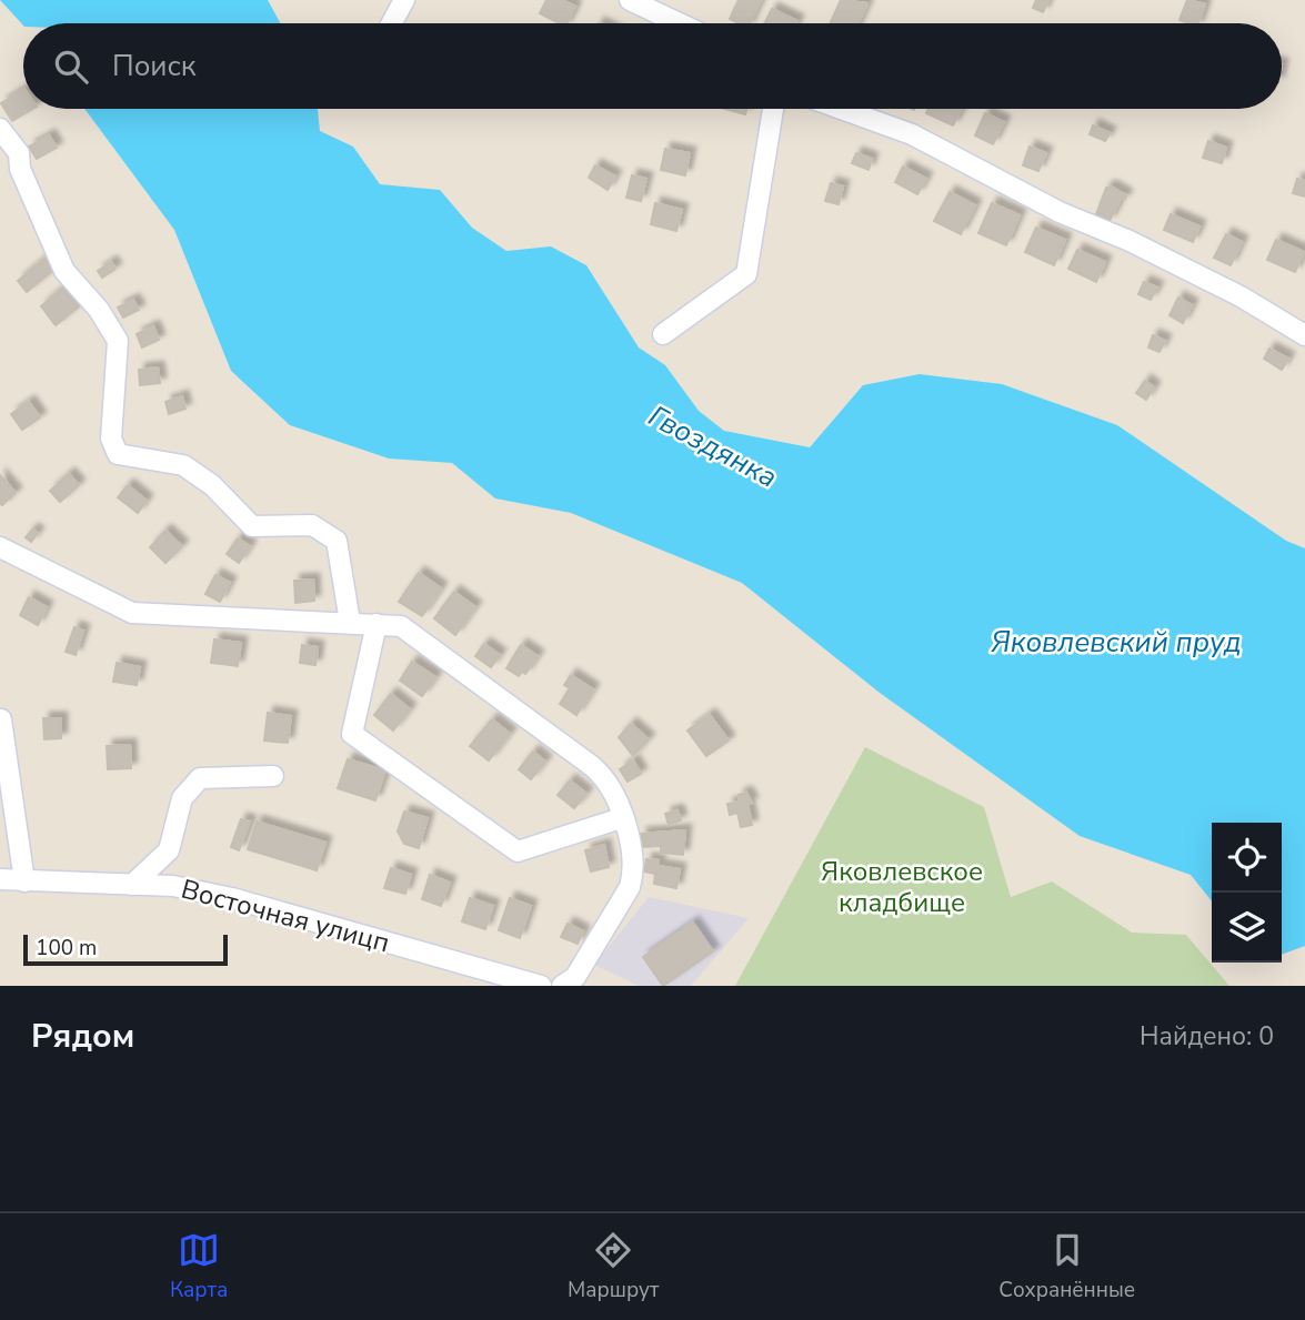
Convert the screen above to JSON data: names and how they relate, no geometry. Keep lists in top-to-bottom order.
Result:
{
  "streets": {
    "street": ["Восточная улицп"]
  },
  "water": ["Гвоздянка", "Яковлевский пруд"],
  "parks": ["Яковлевское кладбище"],
  "scale_bar": "100 m",
  "page": {
    "search": "Поиск",
    "scale": "100 m",
    "heading": ["Рядом", "Найдено: 0"],
    "nav": ["Карта", "Маршрут", "Сохранённые"]
  }
}
